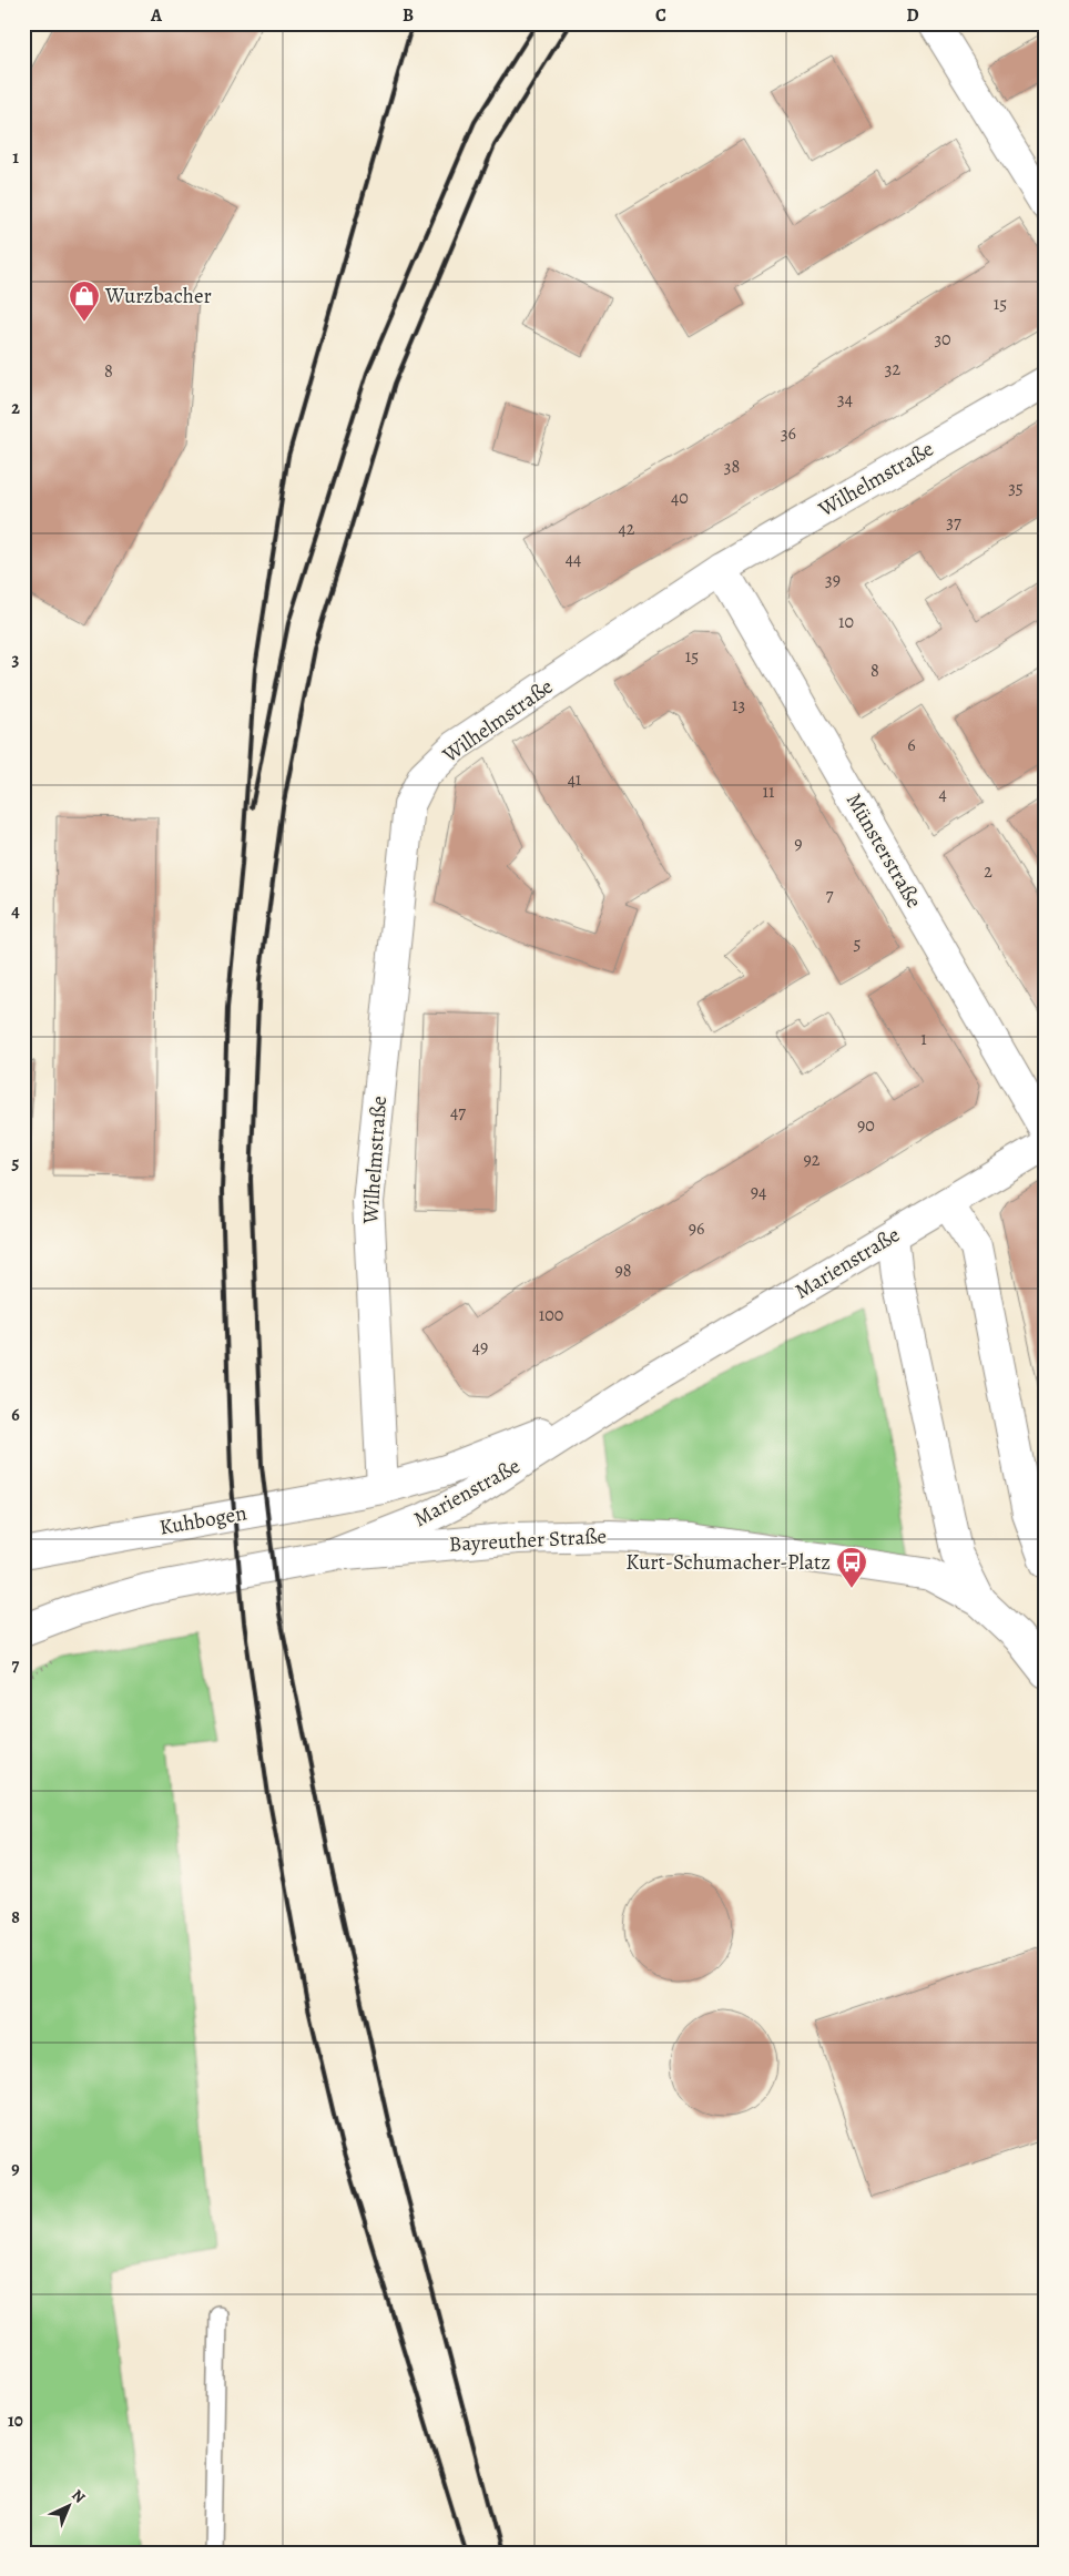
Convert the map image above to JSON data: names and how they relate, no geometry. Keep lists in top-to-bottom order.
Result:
{
  "streets": {
    "street": [
      "Wilhelmstraße",
      "Münsterstraße",
      "Marienstraße",
      "Kuhbogen",
      "Bayreuther Straße"
    ]
  },
  "crossings": [
    ["Wilhelmstraße", "Münsterstraße"],
    ["Wilhelmstraße", "Marienstraße"],
    ["Wilhelmstraße", "Kuhbogen"],
    ["Marienstraße", "Kuhbogen"],
    ["Marienstraße", "Bayreuther Straße"]
  ],
  "places": {
    "shop": ["Wurzbacher"],
    "bus stop": ["Kurt-Schumacher-Platz"]
  },
  "house_numbers": [
    "15",
    "30",
    "32",
    "8",
    "34",
    "36",
    "38",
    "35",
    "40",
    "37",
    "42",
    "44",
    "39",
    "10",
    "15",
    "8",
    "13",
    "6",
    "41",
    "11",
    "4",
    "9",
    "2",
    "7",
    "5",
    "1",
    "47",
    "90",
    "92",
    "94",
    "96",
    "98",
    "100",
    "49"
  ],
  "north": "top right",
  "grid": {
    "columns": [
      "A",
      "B",
      "C",
      "D"
    ],
    "rows": [
      "1",
      "2",
      "3",
      "4",
      "5",
      "6",
      "7",
      "8",
      "9",
      "10"
    ]
  }
}
